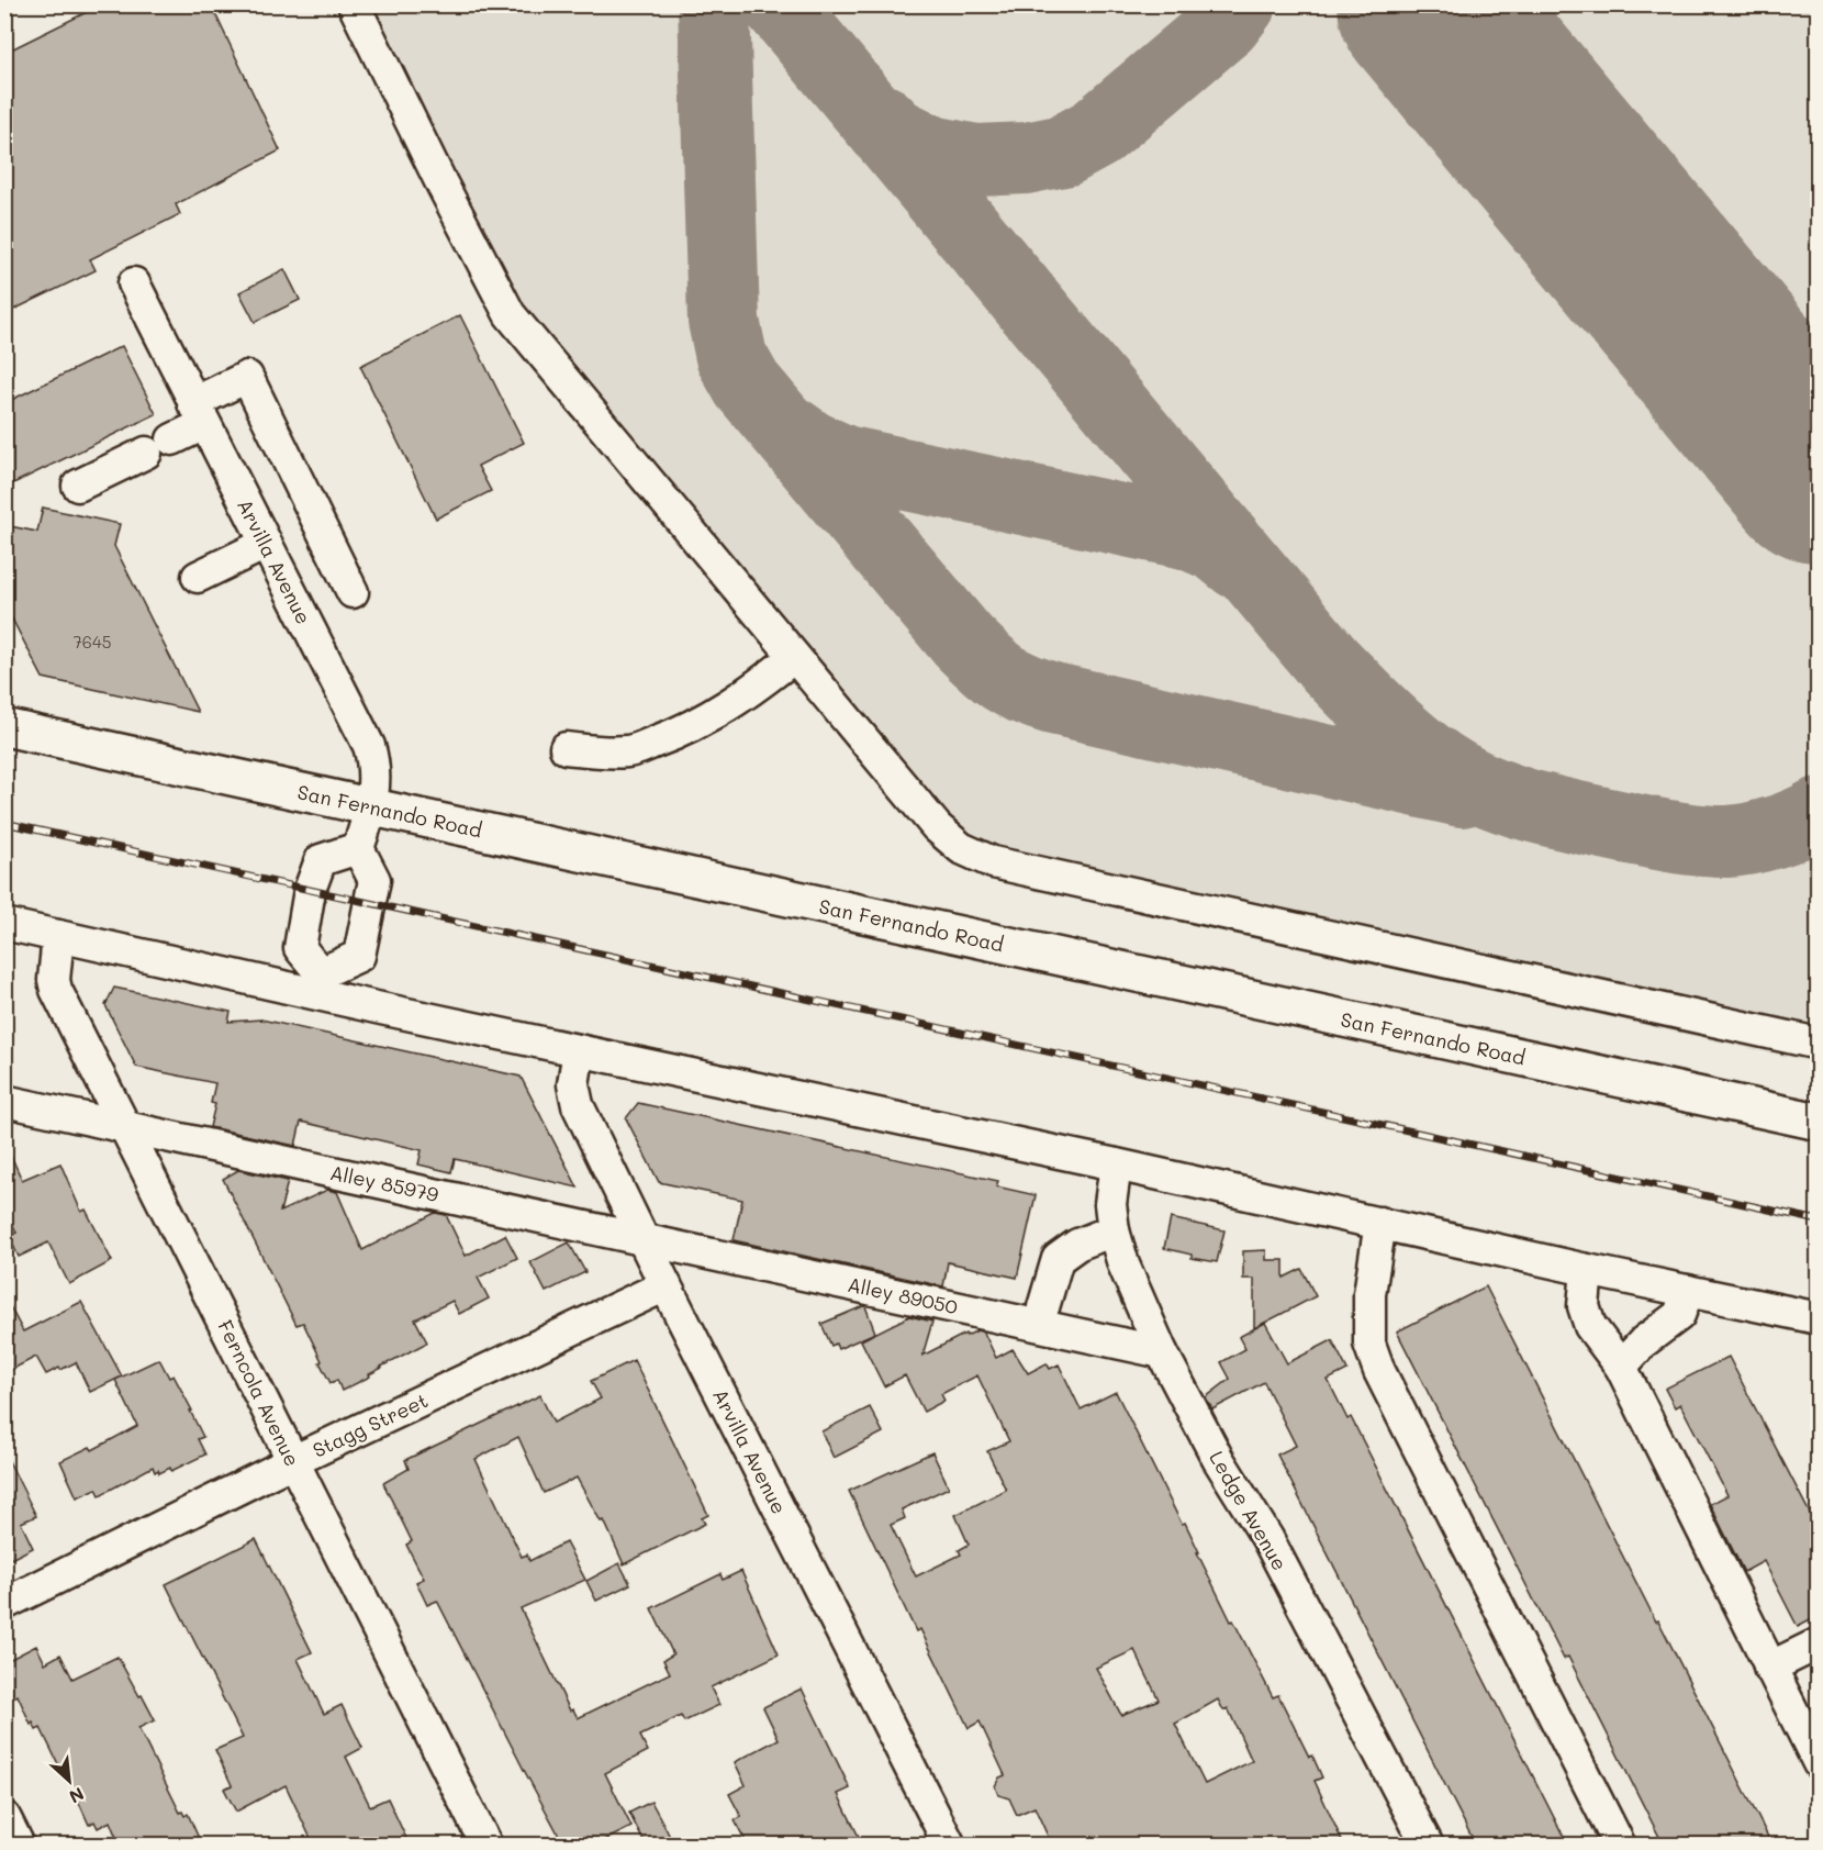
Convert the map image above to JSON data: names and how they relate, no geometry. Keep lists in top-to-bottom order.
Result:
{
  "streets": {
    "main road": ["San Fernando Road"],
    "street": [
      "Arvilla Avenue",
      "Alley 85979",
      "Alley 89050",
      "Ferncola Avenue",
      "Stagg Street",
      "Ledge Avenue"
    ]
  },
  "crossings": [
    ["Arvilla Avenue", "San Fernando Road"],
    ["Arvilla Avenue", "Alley 85979"],
    ["Arvilla Avenue", "Alley 89050"],
    ["Arvilla Avenue", "Stagg Street"],
    ["Alley 85979", "Alley 89050"],
    ["Alley 85979", "Ferncola Avenue"],
    ["Alley 89050", "Ledge Avenue"],
    ["Ferncola Avenue", "Stagg Street"]
  ],
  "house_numbers": ["7645"],
  "north": "bottom right"
}
